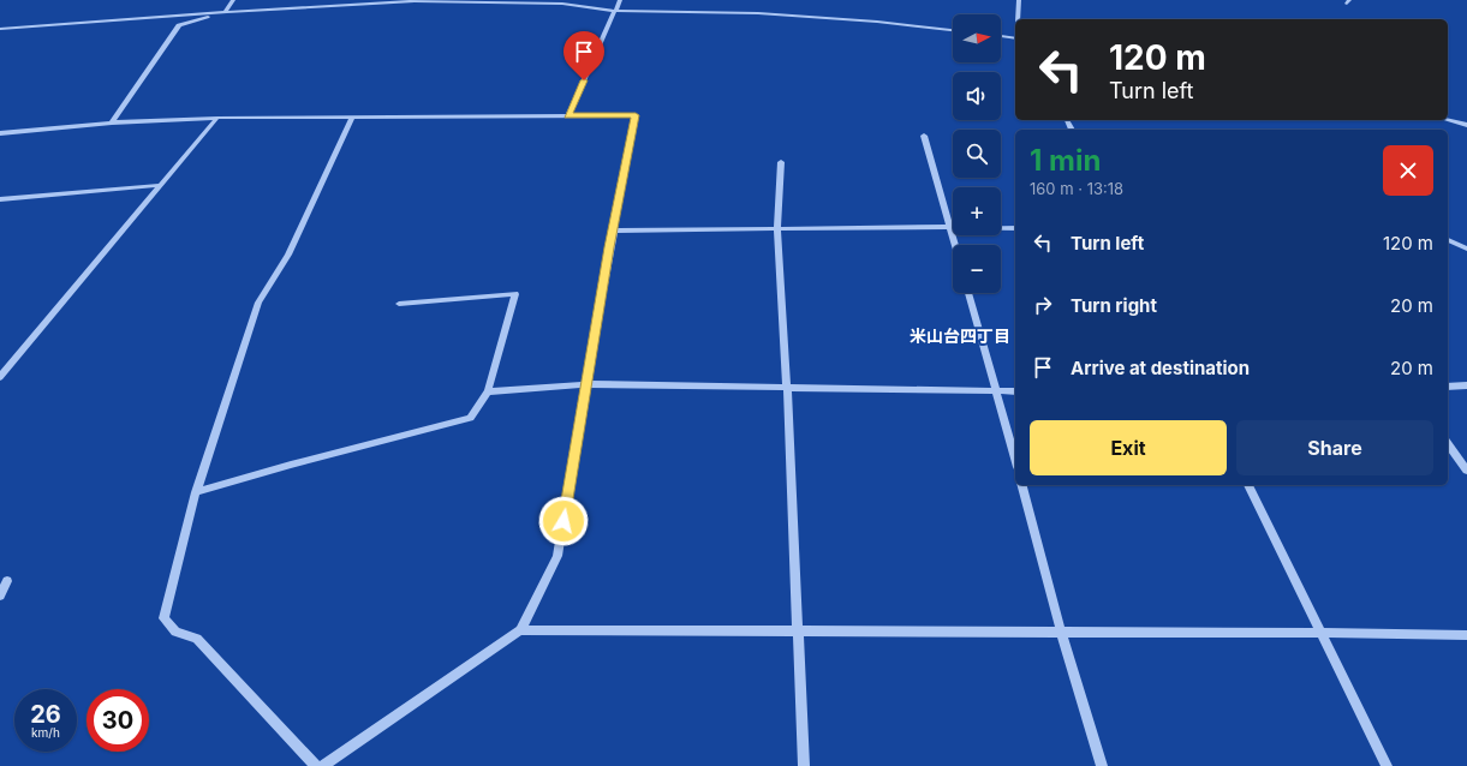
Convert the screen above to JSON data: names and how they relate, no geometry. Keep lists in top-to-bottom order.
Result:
{
  "districts": ["米山台四丁目"],
  "north": "right",
  "page": {
    "map_buttons": ["+", "−"],
    "turn": ["120 m", "Turn left"],
    "heading": ["1 min", "160 m · 13:18"],
    "list": [
      {
        "name": "Turn left",
        "value": "120 m"
      },
      {
        "name": "Turn right",
        "value": "20 m"
      },
      {
        "name": "Arrive at destination",
        "value": "20 m"
      }
    ],
    "buttons": ["Exit", "Share"],
    "speed": "26 km/h",
    "limit": "30"
  }
}
